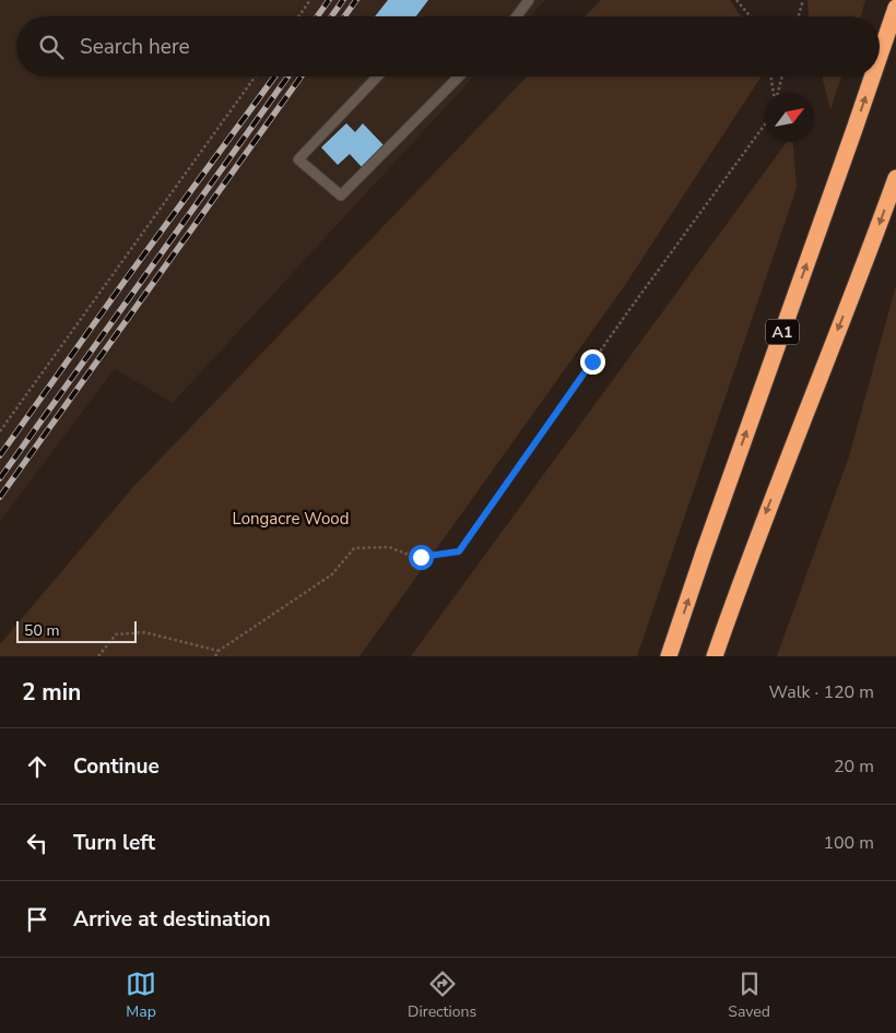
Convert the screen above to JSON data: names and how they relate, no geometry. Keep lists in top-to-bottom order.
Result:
{
  "streets": {
    "highway": ["A1"]
  },
  "parks": ["Longacre Wood"],
  "scale_bar": "50 m",
  "north": "top right",
  "page": {
    "search": "Search here",
    "scale": "50 m",
    "heading": ["2 min", "Walk · 120 m"],
    "list": [
      ["Continue", "20 m"],
      ["Turn left", "100 m"],
      "Arrive at destination"
    ],
    "nav": ["Map", "Directions", "Saved"]
  }
}
